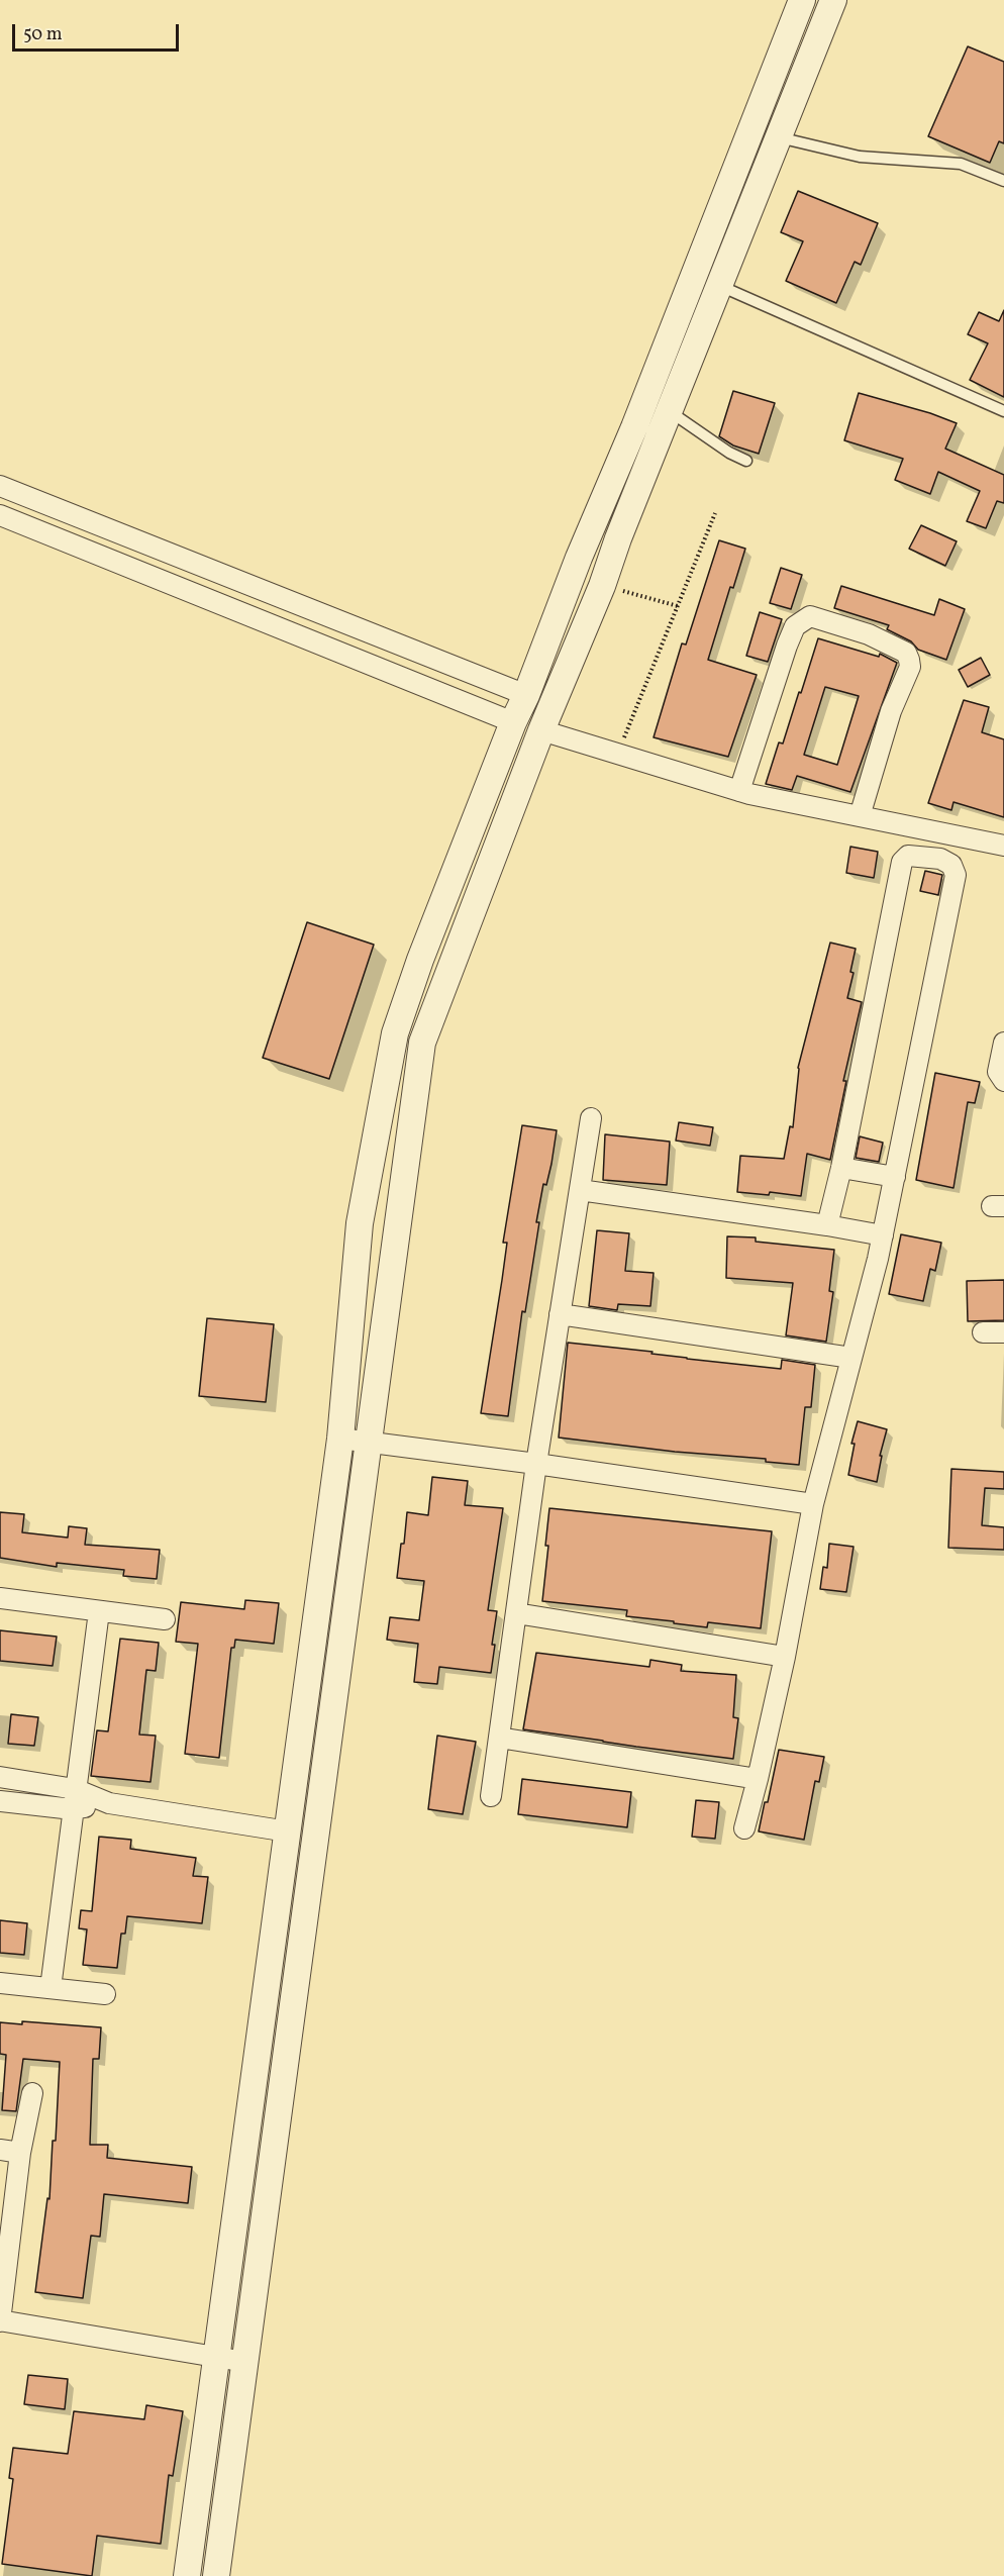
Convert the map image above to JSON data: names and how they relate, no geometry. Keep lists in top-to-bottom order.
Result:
{
  "scale_bar": "50 m"
}
